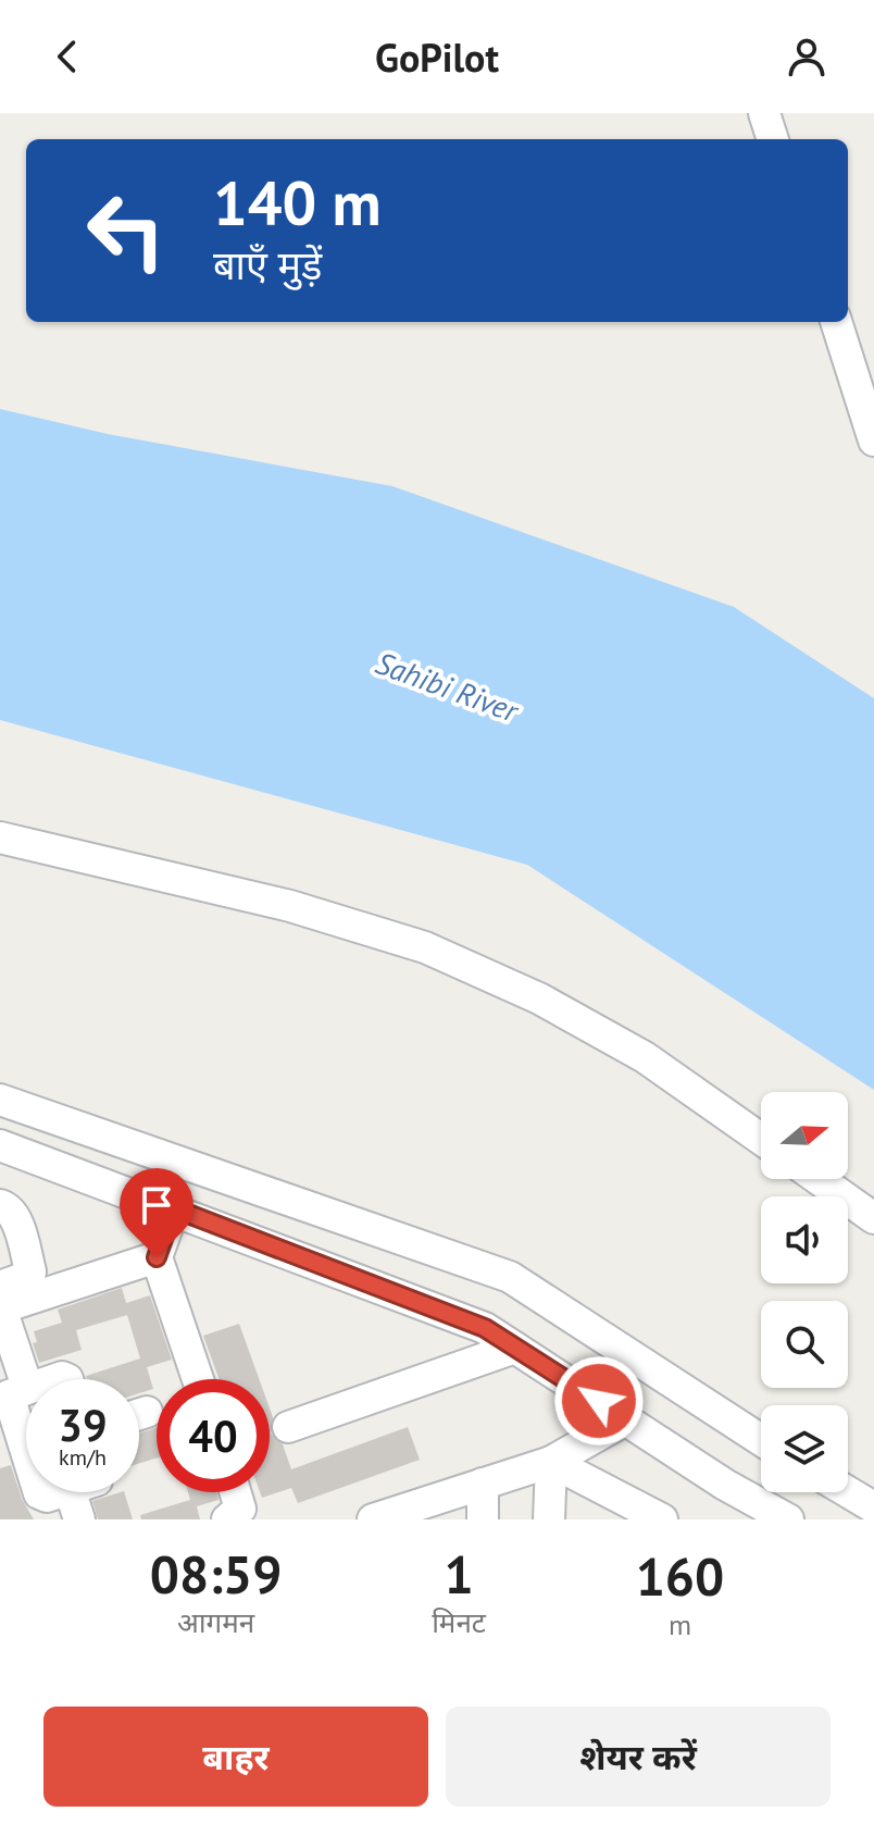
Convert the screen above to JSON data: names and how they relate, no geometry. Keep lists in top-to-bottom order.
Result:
{
  "water": ["Sahibi River"],
  "north": "right",
  "page": {
    "header": "GoPilot",
    "turn": ["140 m", "बाएँ मुड़ें"],
    "speed": "39 km/h",
    "limit": "40",
    "eta": [
      "08:59",
      "आगमन",
      "1",
      "मिनट",
      "160",
      "m"
    ],
    "buttons": ["बाहर", "शेयर करें"]
  }
}
